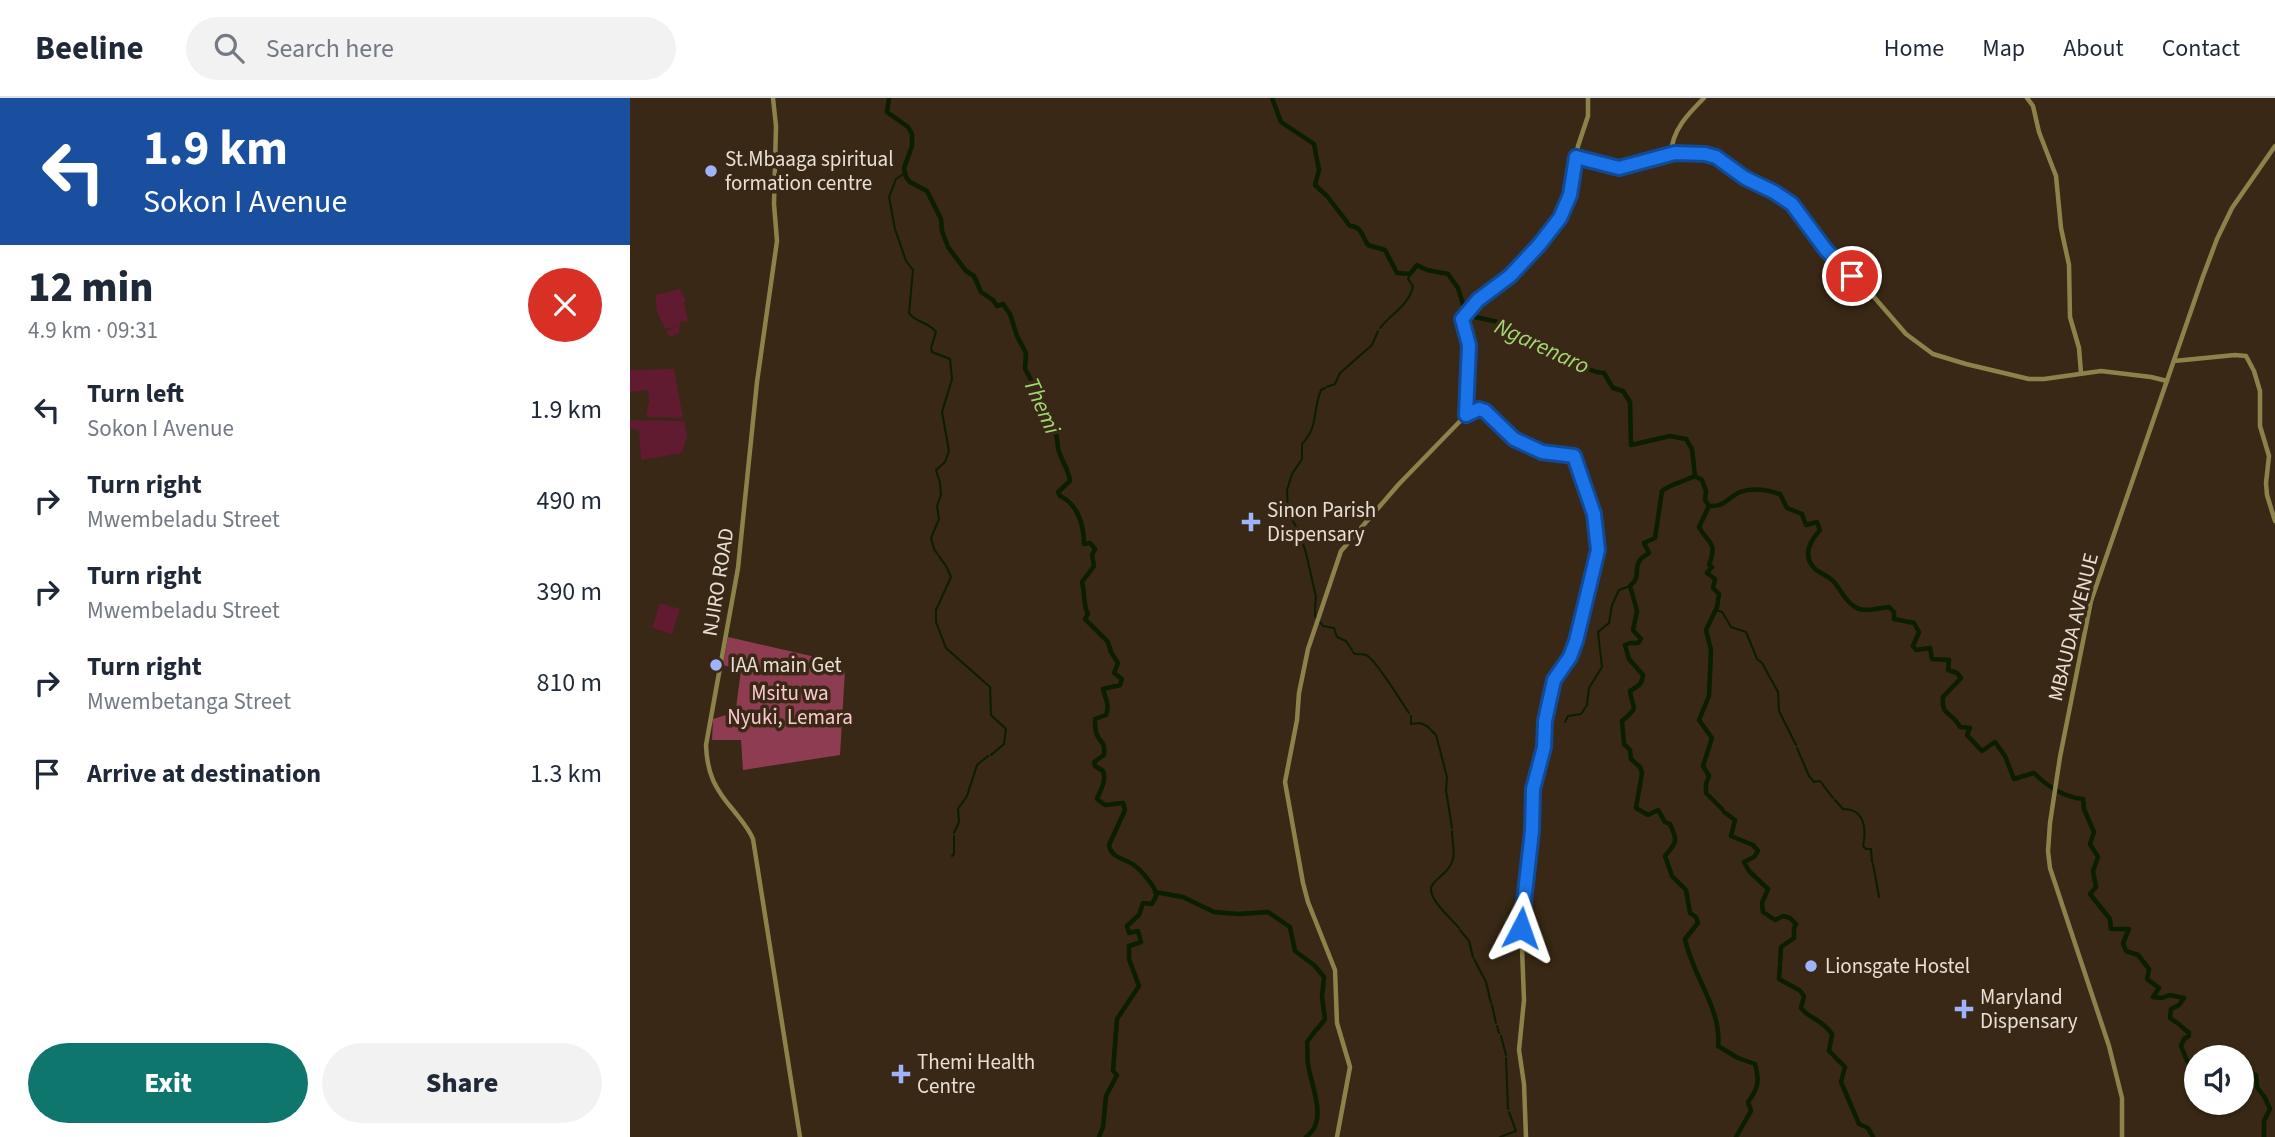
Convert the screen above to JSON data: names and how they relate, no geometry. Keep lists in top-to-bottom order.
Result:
{
  "streets": {
    "street": ["NJIRO ROAD", "MBAUDA AVENUE"]
  },
  "water": ["Ngarenaro", "Themi"],
  "parks": ["Msitu wa Nyuki, Lemara"],
  "places": {
    "other": ["St.Mbaaga spiritual formation centre", "IAA main Get", "Lionsgate Hostel"],
    "health": ["Sinon Parish Dispensary", "Maryland Dispensary", "Themi Health Centre"]
  },
  "page": {
    "header": "Beeline",
    "search": "Search here",
    "nav": [
      "Home",
      "Map",
      "About",
      "Contact"
    ],
    "turn": ["1.9 km", "Sokon I Avenue"],
    "heading": ["12 min", "4.9 km · 09:31"],
    "list": [
      {
        "name": "Turn left",
        "note": "Sokon I Avenue",
        "value": "1.9 km"
      },
      {
        "name": "Turn right",
        "note": "Mwembeladu Street",
        "value": "490 m"
      },
      {
        "name": "Turn right",
        "note": "Mwembeladu Street",
        "value": "390 m"
      },
      {
        "name": "Turn right",
        "note": "Mwembetanga Street",
        "value": "810 m"
      },
      {
        "name": "Arrive at destination",
        "value": "1.3 km"
      }
    ],
    "buttons": ["Exit", "Share"]
  }
}
